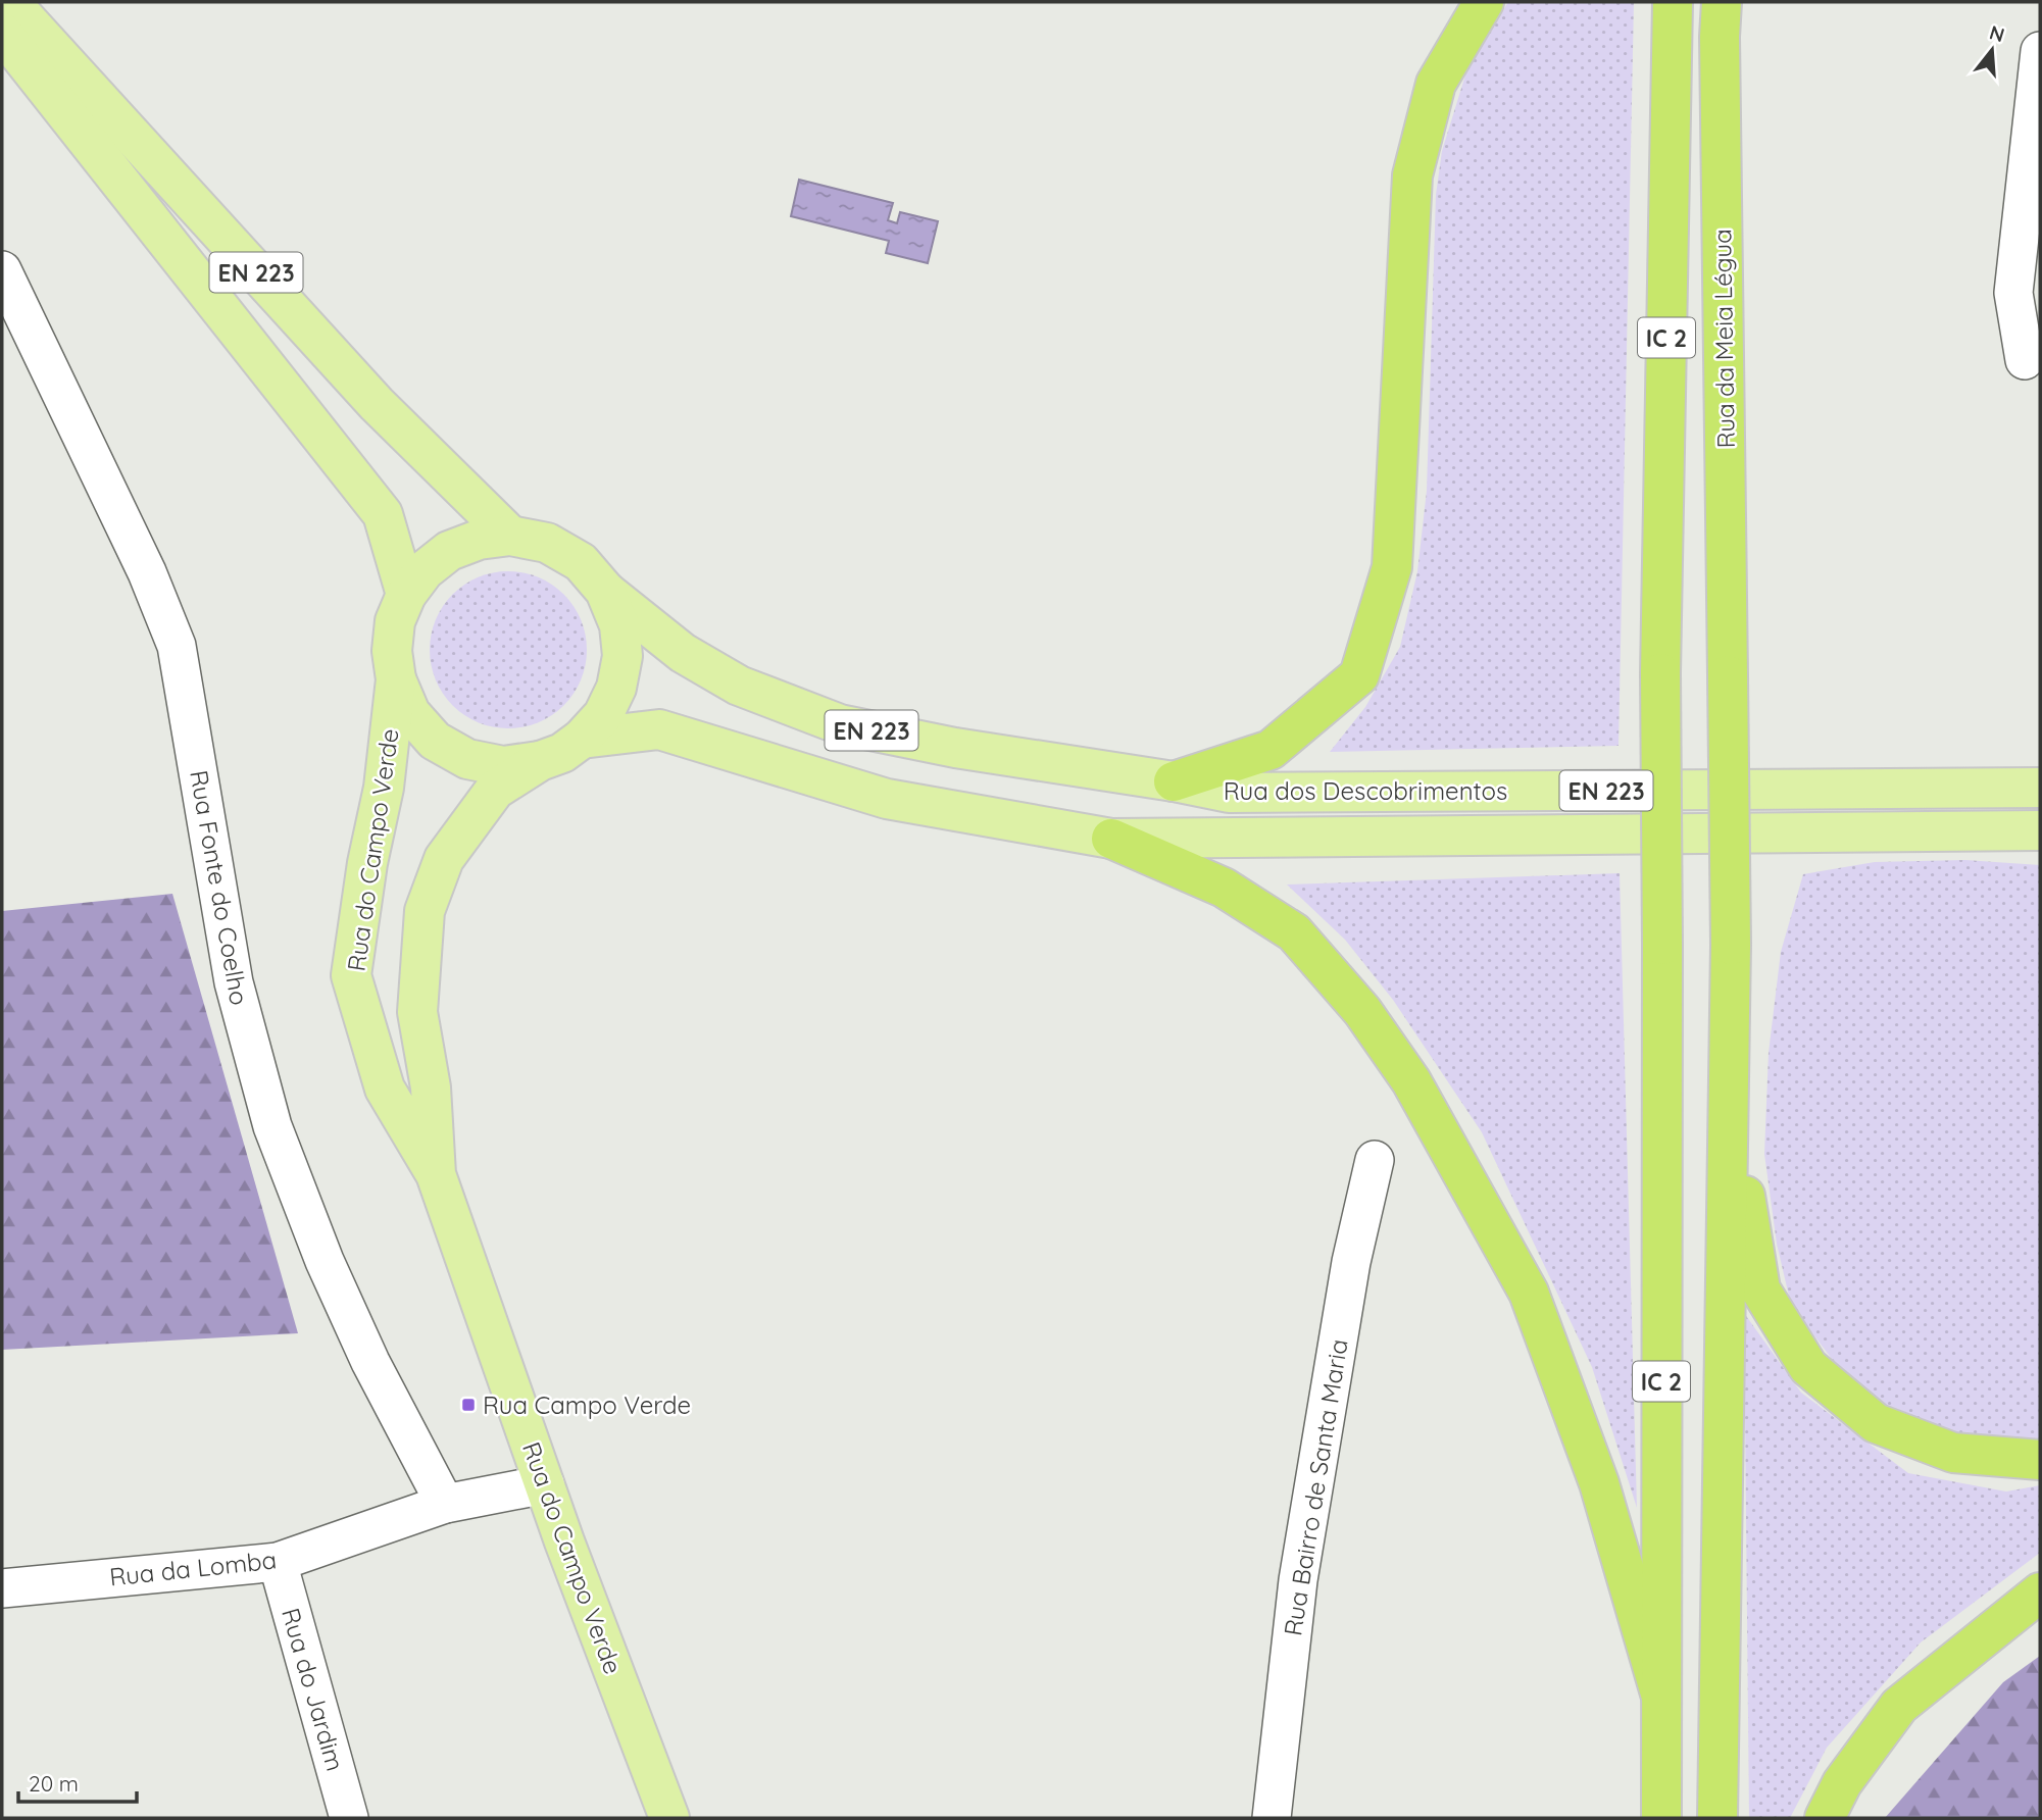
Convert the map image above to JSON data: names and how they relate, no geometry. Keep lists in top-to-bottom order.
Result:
{
  "streets": {
    "highway": ["IC 2", "Rua da Meia Légua"],
    "main road": ["EN 223", "Rua dos Descobrimentos", "Rua do Campo Verde"],
    "street": [
      "Rua Fonte do Coelho",
      "Rua Bairro de Santa Maria",
      "Rua da Lomba",
      "Rua do Jardim"
    ]
  },
  "crossings": [
    ["EN 223", "Rua dos Descobrimentos"],
    ["EN 223", "Rua do Campo Verde"],
    ["IC 2", "Rua da Meia Légua"],
    ["Rua dos Descobrimentos", "Rua do Campo Verde"],
    ["Rua do Campo Verde", "Rua da Lomba"],
    ["Rua Fonte do Coelho", "Rua da Lomba"],
    ["Rua da Lomba", "Rua do Jardim"]
  ],
  "places": {
    "transit": ["Rua Campo Verde"]
  },
  "scale_bar": "20 m",
  "north": "top"
}
